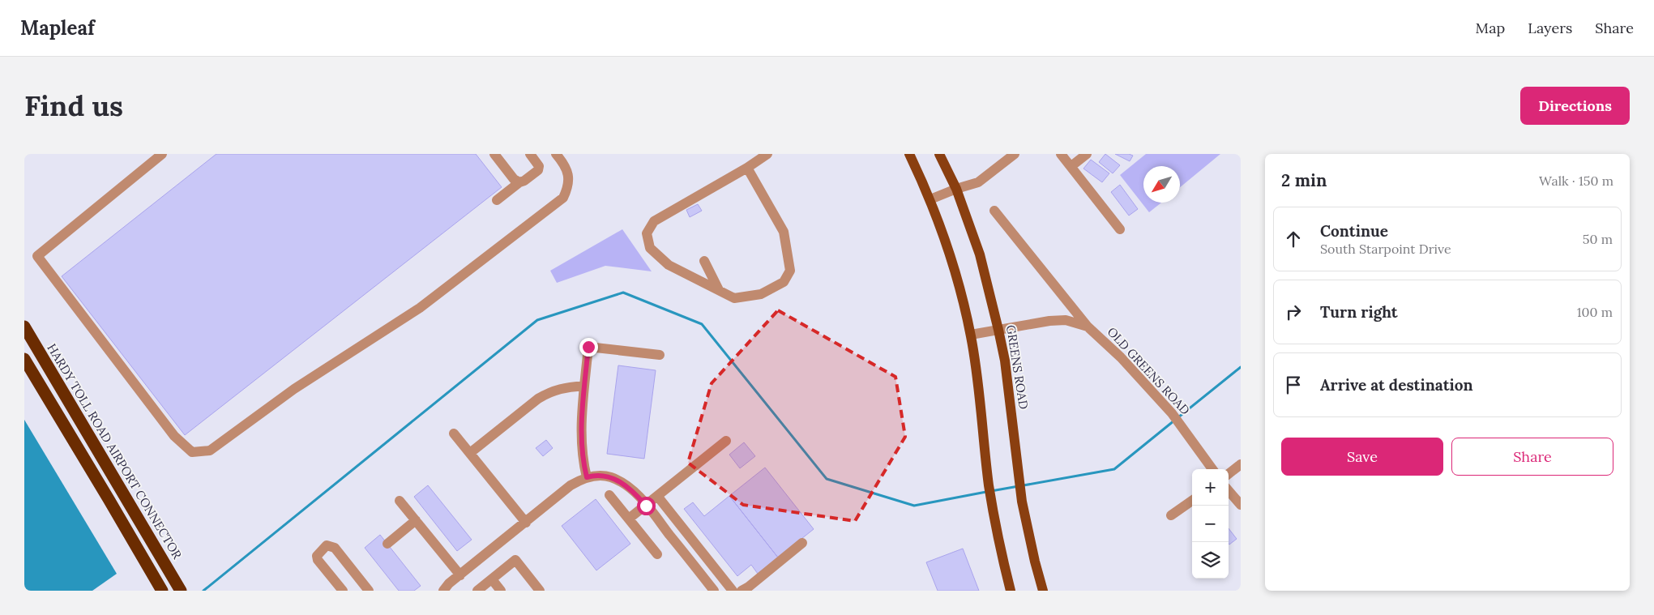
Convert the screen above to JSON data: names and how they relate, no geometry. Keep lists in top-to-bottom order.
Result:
{
  "streets": {
    "highway": ["HARDY TOLL ROAD AIRPORT CONNECTOR"],
    "main road": ["GREENS ROAD"],
    "street": ["OLD GREENS ROAD"]
  },
  "crossings": [
    ["GREENS ROAD", "OLD GREENS ROAD"]
  ],
  "north": "bottom left",
  "page": {
    "header": "Mapleaf",
    "nav": ["Map", "Layers", "Share"],
    "buttons": [
      "Directions",
      ["Save", "Share"]
    ],
    "title": "Find us",
    "heading": ["2 min", "Walk · 150 m"],
    "list": [
      ["Continue", "South Starpoint Drive", "50 m"],
      ["Turn right", "100 m"],
      "Arrive at destination"
    ],
    "map_buttons": ["+", "−"]
  }
}
